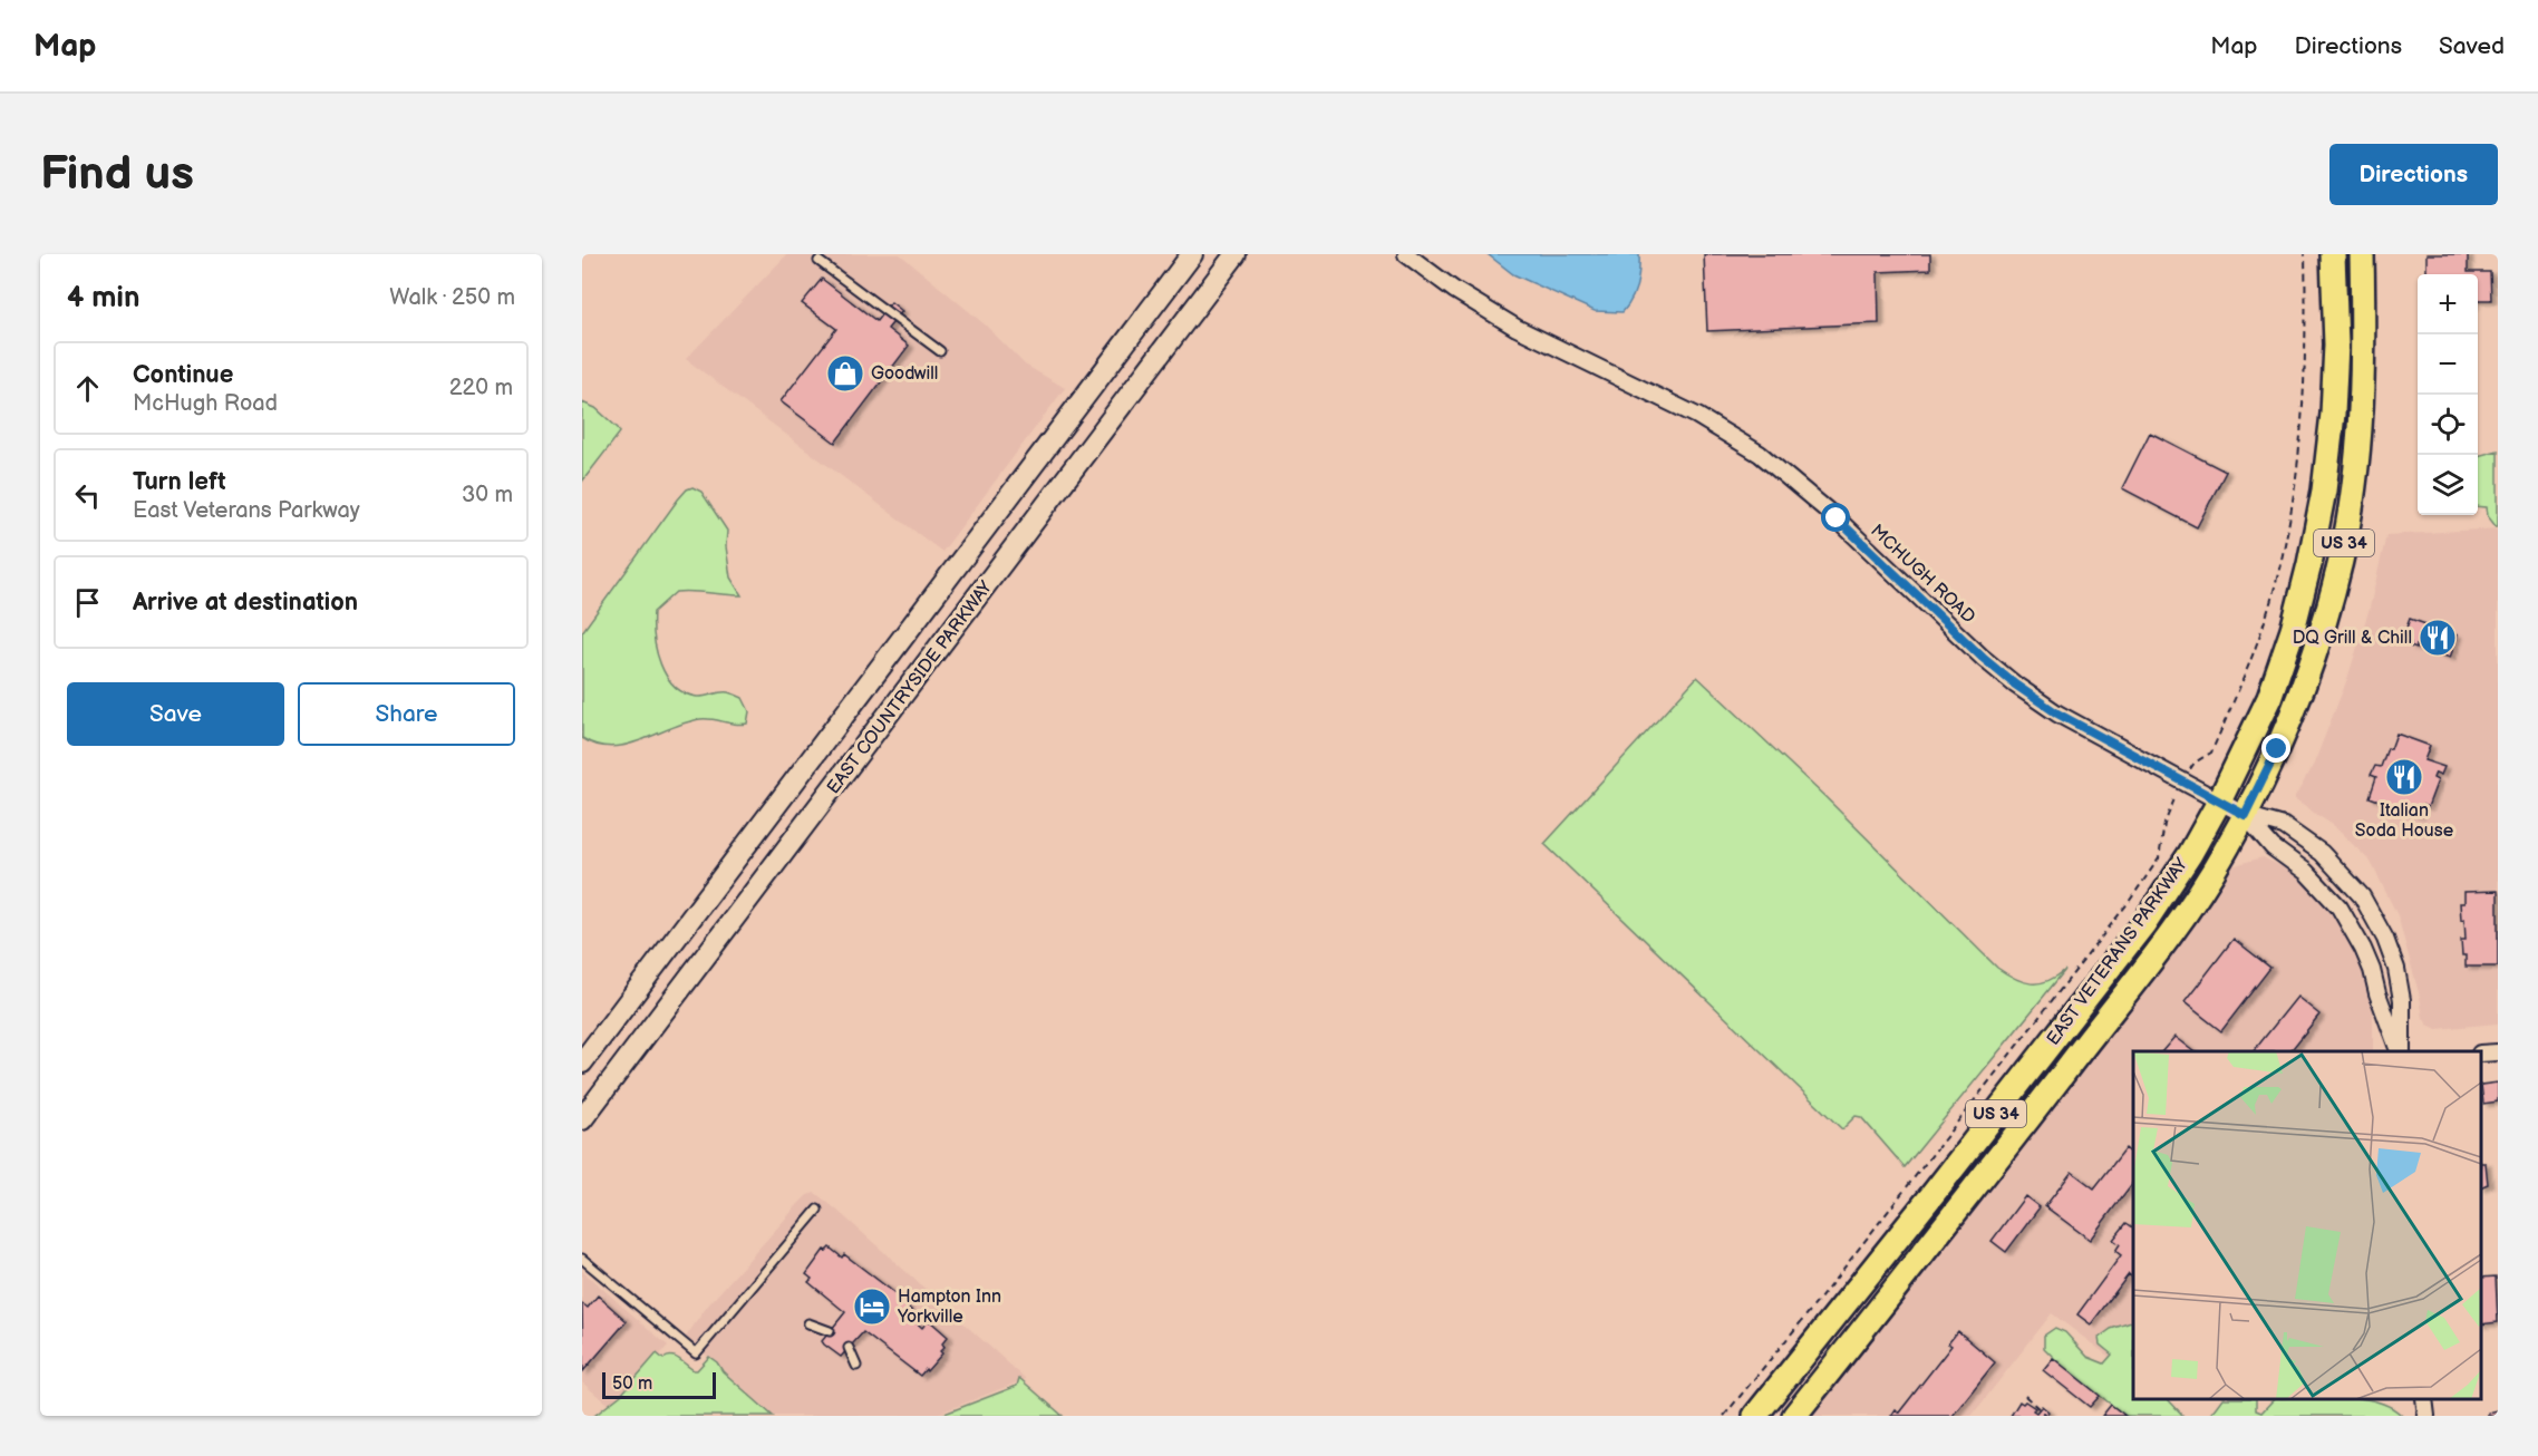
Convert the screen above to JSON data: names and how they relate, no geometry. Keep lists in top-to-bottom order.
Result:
{
  "streets": {
    "main road": ["US 34", "EAST VETERANS PARKWAY"],
    "street": ["MCHUGH ROAD", "EAST COUNTRYSIDE PARKWAY"]
  },
  "crossings": [
    ["MCHUGH ROAD", "EAST VETERANS PARKWAY"]
  ],
  "places": {
    "shop": ["Goodwill"],
    "restaurant": ["DQ Grill & Chill", "Italian Soda House"],
    "hotel": ["Hampton Inn Yorkville"]
  },
  "scale_bar": "50 m",
  "page": {
    "header": "Map",
    "nav": ["Map", "Directions", "Saved"],
    "buttons": [
      "Directions",
      ["Save", "Share"]
    ],
    "title": "Find us",
    "heading": ["4 min", "Walk · 250 m"],
    "map_buttons": ["+", "−"],
    "list": [
      ["Continue", "McHugh Road", "220 m"],
      ["Turn left", "East Veterans Parkway", "30 m"],
      "Arrive at destination"
    ],
    "scale": "50 m"
  }
}
